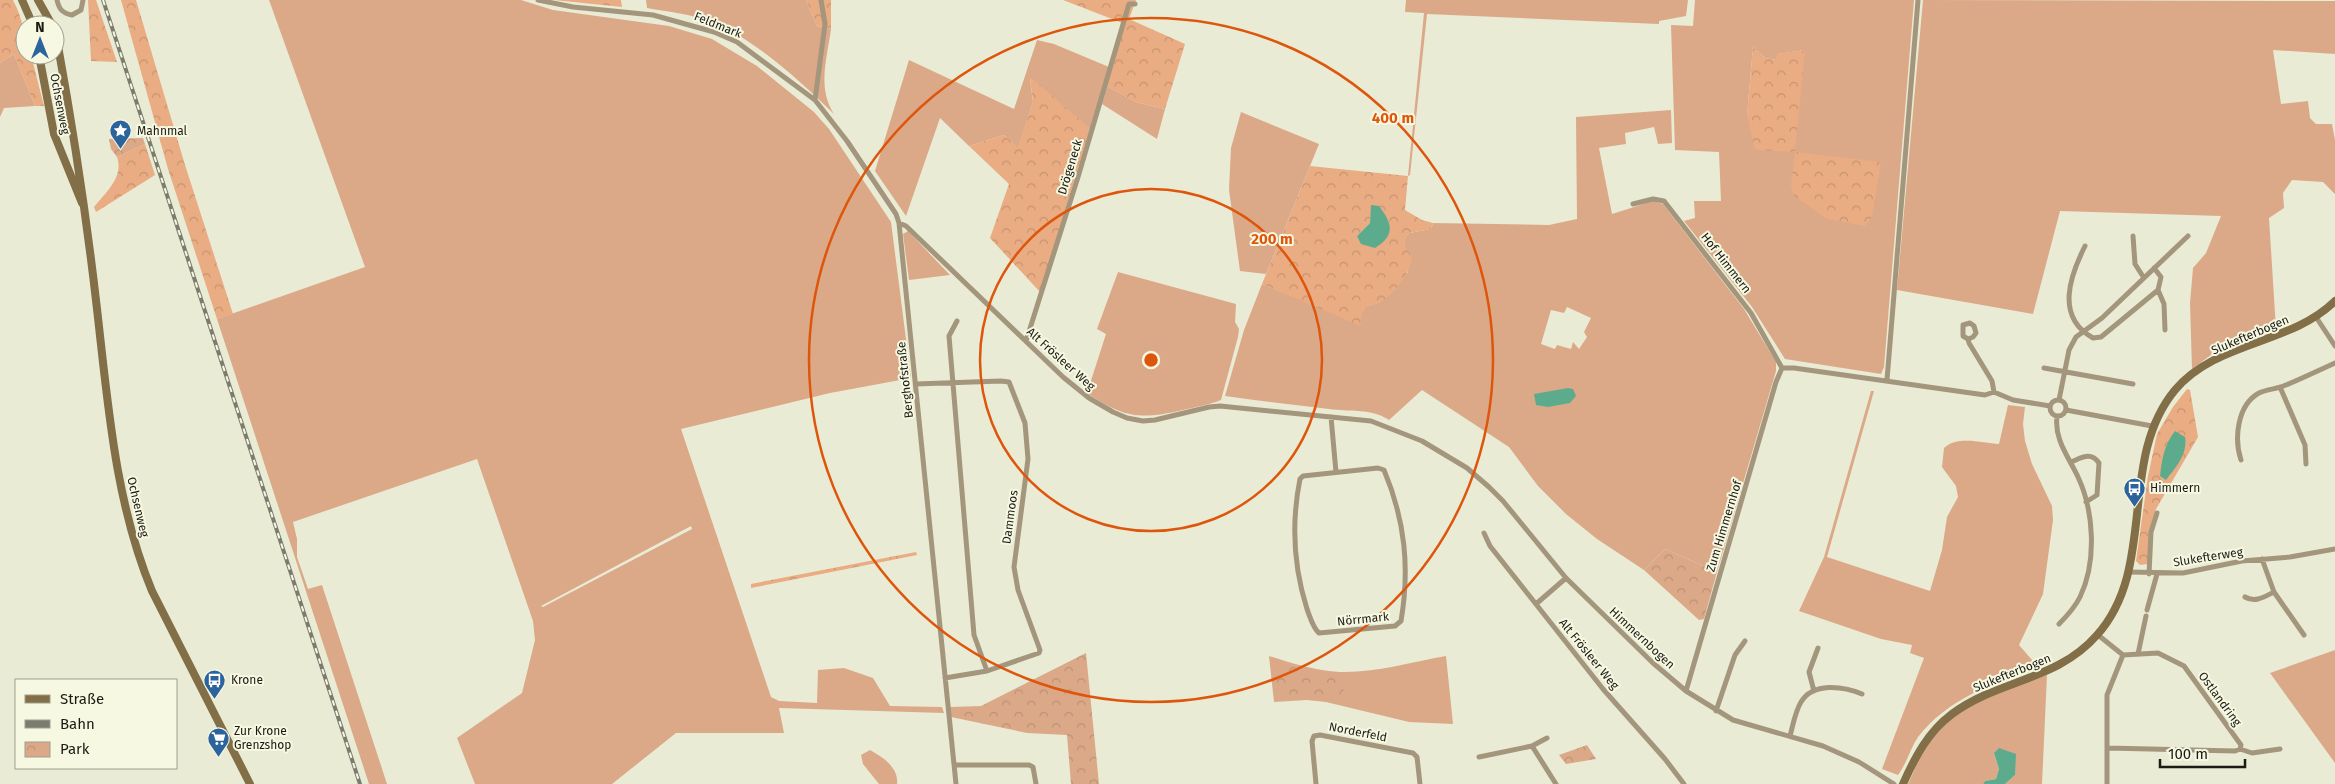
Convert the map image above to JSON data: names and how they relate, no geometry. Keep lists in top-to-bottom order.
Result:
{
  "streets": {
    "main road": ["Ochsenweg", "Slukefterbogen"],
    "street": [
      "Feldmark",
      "Drögeneck",
      "Hof Himmern",
      "Alt Frösleer Weg",
      "Berghofstraße",
      "Dammoos",
      "Zum Himmernhof",
      "Slukefterweg",
      "Nörrmark",
      "Himmernbogen",
      "Ostlandring",
      "Norderfeld"
    ]
  },
  "crossings": [
    ["Feldmark", "Berghofstraße"],
    ["Drögeneck", "Alt Frösleer Weg"],
    ["Hof Himmern", "Zum Himmernhof"],
    ["Slukefterbogen", "Slukefterweg"],
    ["Alt Frösleer Weg", "Berghofstraße"],
    ["Alt Frösleer Weg", "Himmernbogen"],
    ["Berghofstraße", "Dammoos"],
    ["Zum Himmernhof", "Himmernbogen"]
  ],
  "places": {
    "place": ["Mahnmal"],
    "bus stop": ["Himmern", "Krone"],
    "supermarket": ["Zur Krone Grenzshop"]
  },
  "legend": ["Straße", "Bahn", "Park"],
  "scale_bar": "100 m",
  "north": "top",
  "rings": ["400 m", "200 m"]
}
